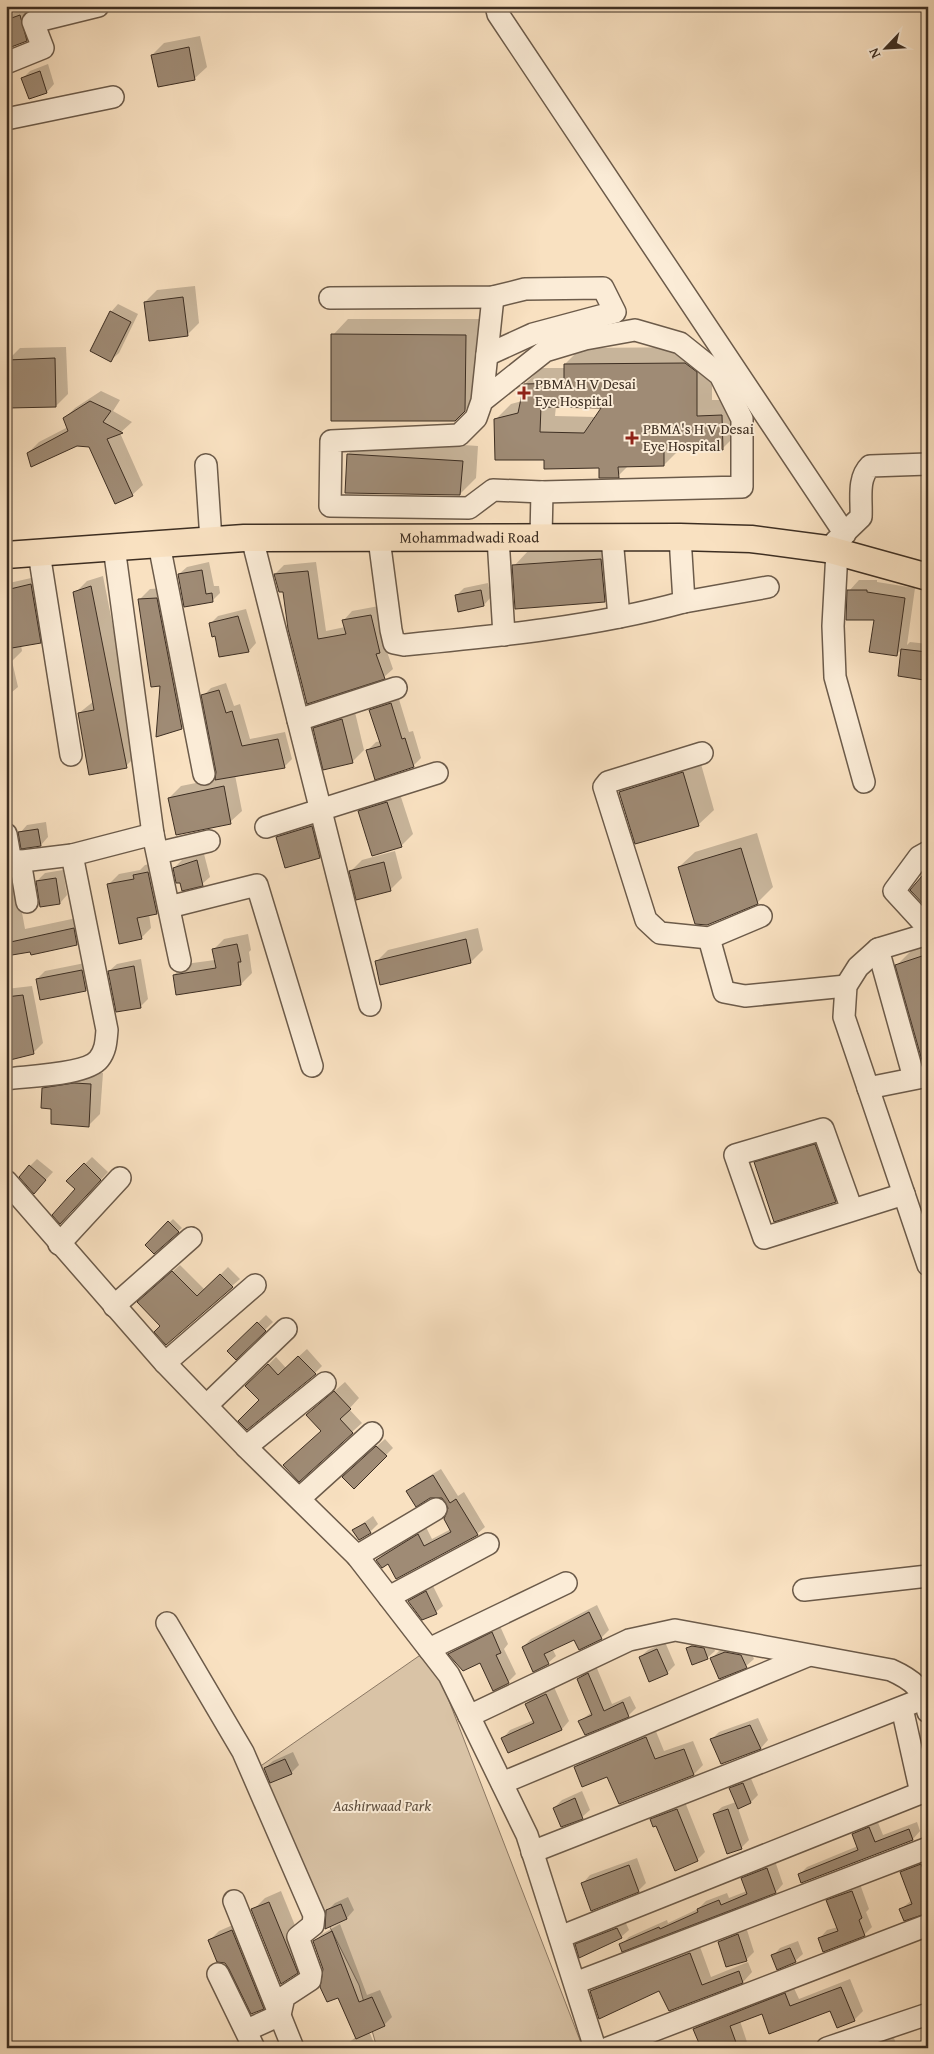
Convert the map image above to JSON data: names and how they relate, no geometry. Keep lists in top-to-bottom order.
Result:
{
  "streets": {
    "main road": ["Mohammadwadi Road"]
  },
  "parks": ["Aashirwaad Park"],
  "places": {
    "health": ["PBMA H V Desai Eye Hospital", "PBMA's H V Desai Eye Hospital"]
  },
  "north": "bottom left"
}
